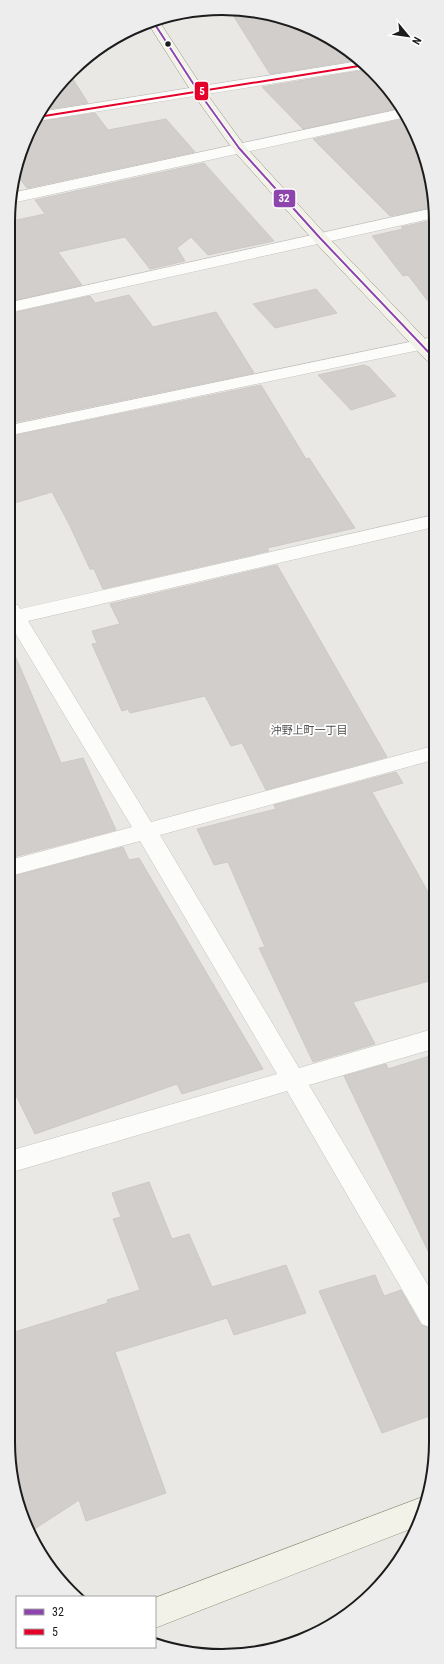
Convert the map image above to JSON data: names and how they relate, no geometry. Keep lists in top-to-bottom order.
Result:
{
  "districts": ["沖野上町一丁目"],
  "lines": ["transit line 32", "transit line 5"],
  "legend": ["32", "5"],
  "north": "bottom right"
}
